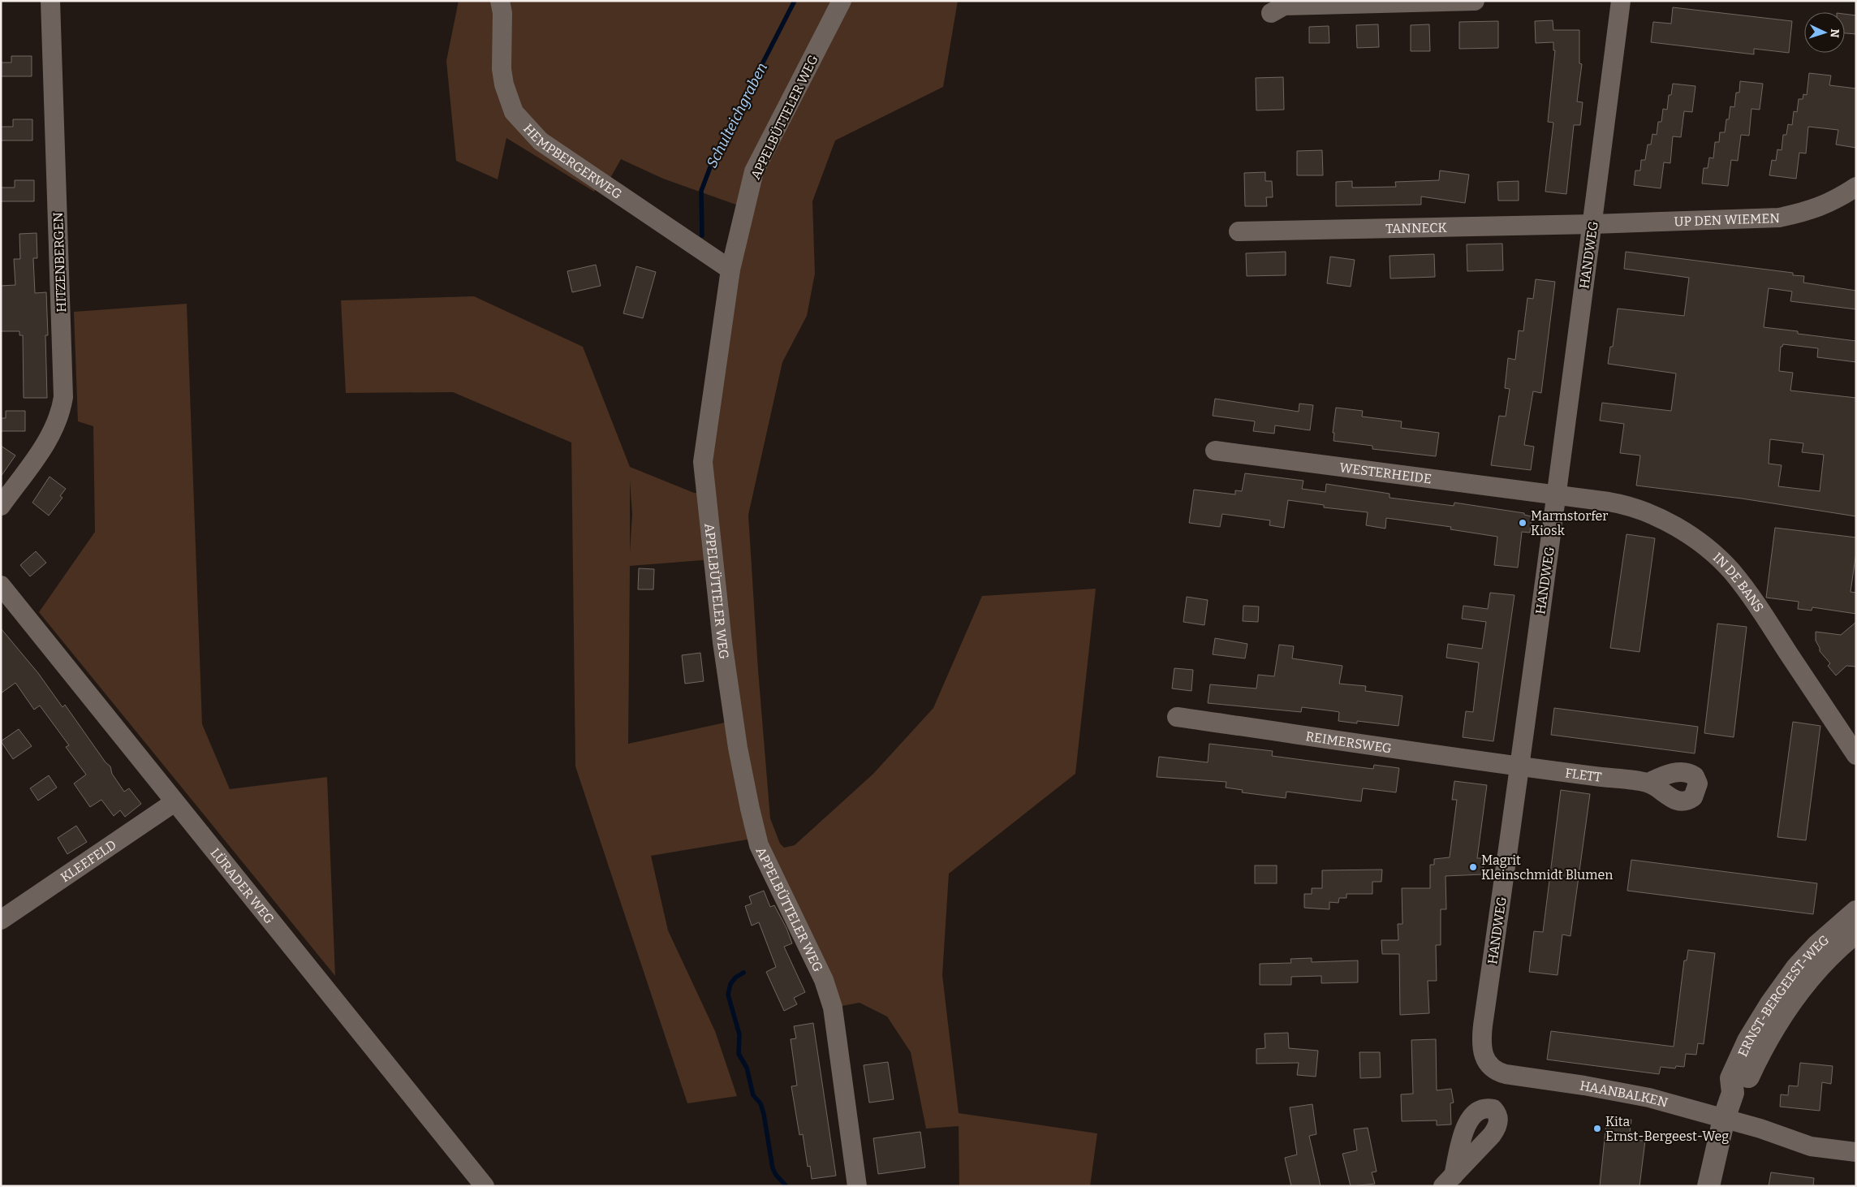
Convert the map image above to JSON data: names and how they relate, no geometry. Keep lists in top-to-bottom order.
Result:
{
  "streets": {
    "street": [
      "APPELBÜTTELER WEG",
      "HEMPBERGERWEG",
      "UP DEN WIEMEN",
      "TANNECK",
      "HANDWEG",
      "HITZENBERGEN",
      "WESTERHEIDE",
      "IN DE BANS",
      "REIMERSWEG",
      "FLETT",
      "KLEEFELD",
      "LÜRADER WEG",
      "ERNST-BERGEEST-WEG",
      "HAANBALKEN"
    ]
  },
  "crossings": [
    ["APPELBÜTTELER WEG", "HEMPBERGERWEG"],
    ["UP DEN WIEMEN", "TANNECK"],
    ["UP DEN WIEMEN", "HANDWEG"],
    ["TANNECK", "HANDWEG"],
    ["HANDWEG", "WESTERHEIDE"],
    ["HANDWEG", "IN DE BANS"],
    ["HANDWEG", "REIMERSWEG"],
    ["HANDWEG", "FLETT"],
    ["HANDWEG", "HAANBALKEN"],
    ["WESTERHEIDE", "IN DE BANS"],
    ["REIMERSWEG", "FLETT"],
    ["KLEEFELD", "LÜRADER WEG"],
    ["ERNST-BERGEEST-WEG", "HAANBALKEN"]
  ],
  "water": ["Schulteichgraben"],
  "places": ["Marmstorfer Kiosk", "Magrit Kleinschmidt Blumen", "Kita Ernst-Bergeest-Weg"],
  "north": "right"
}
